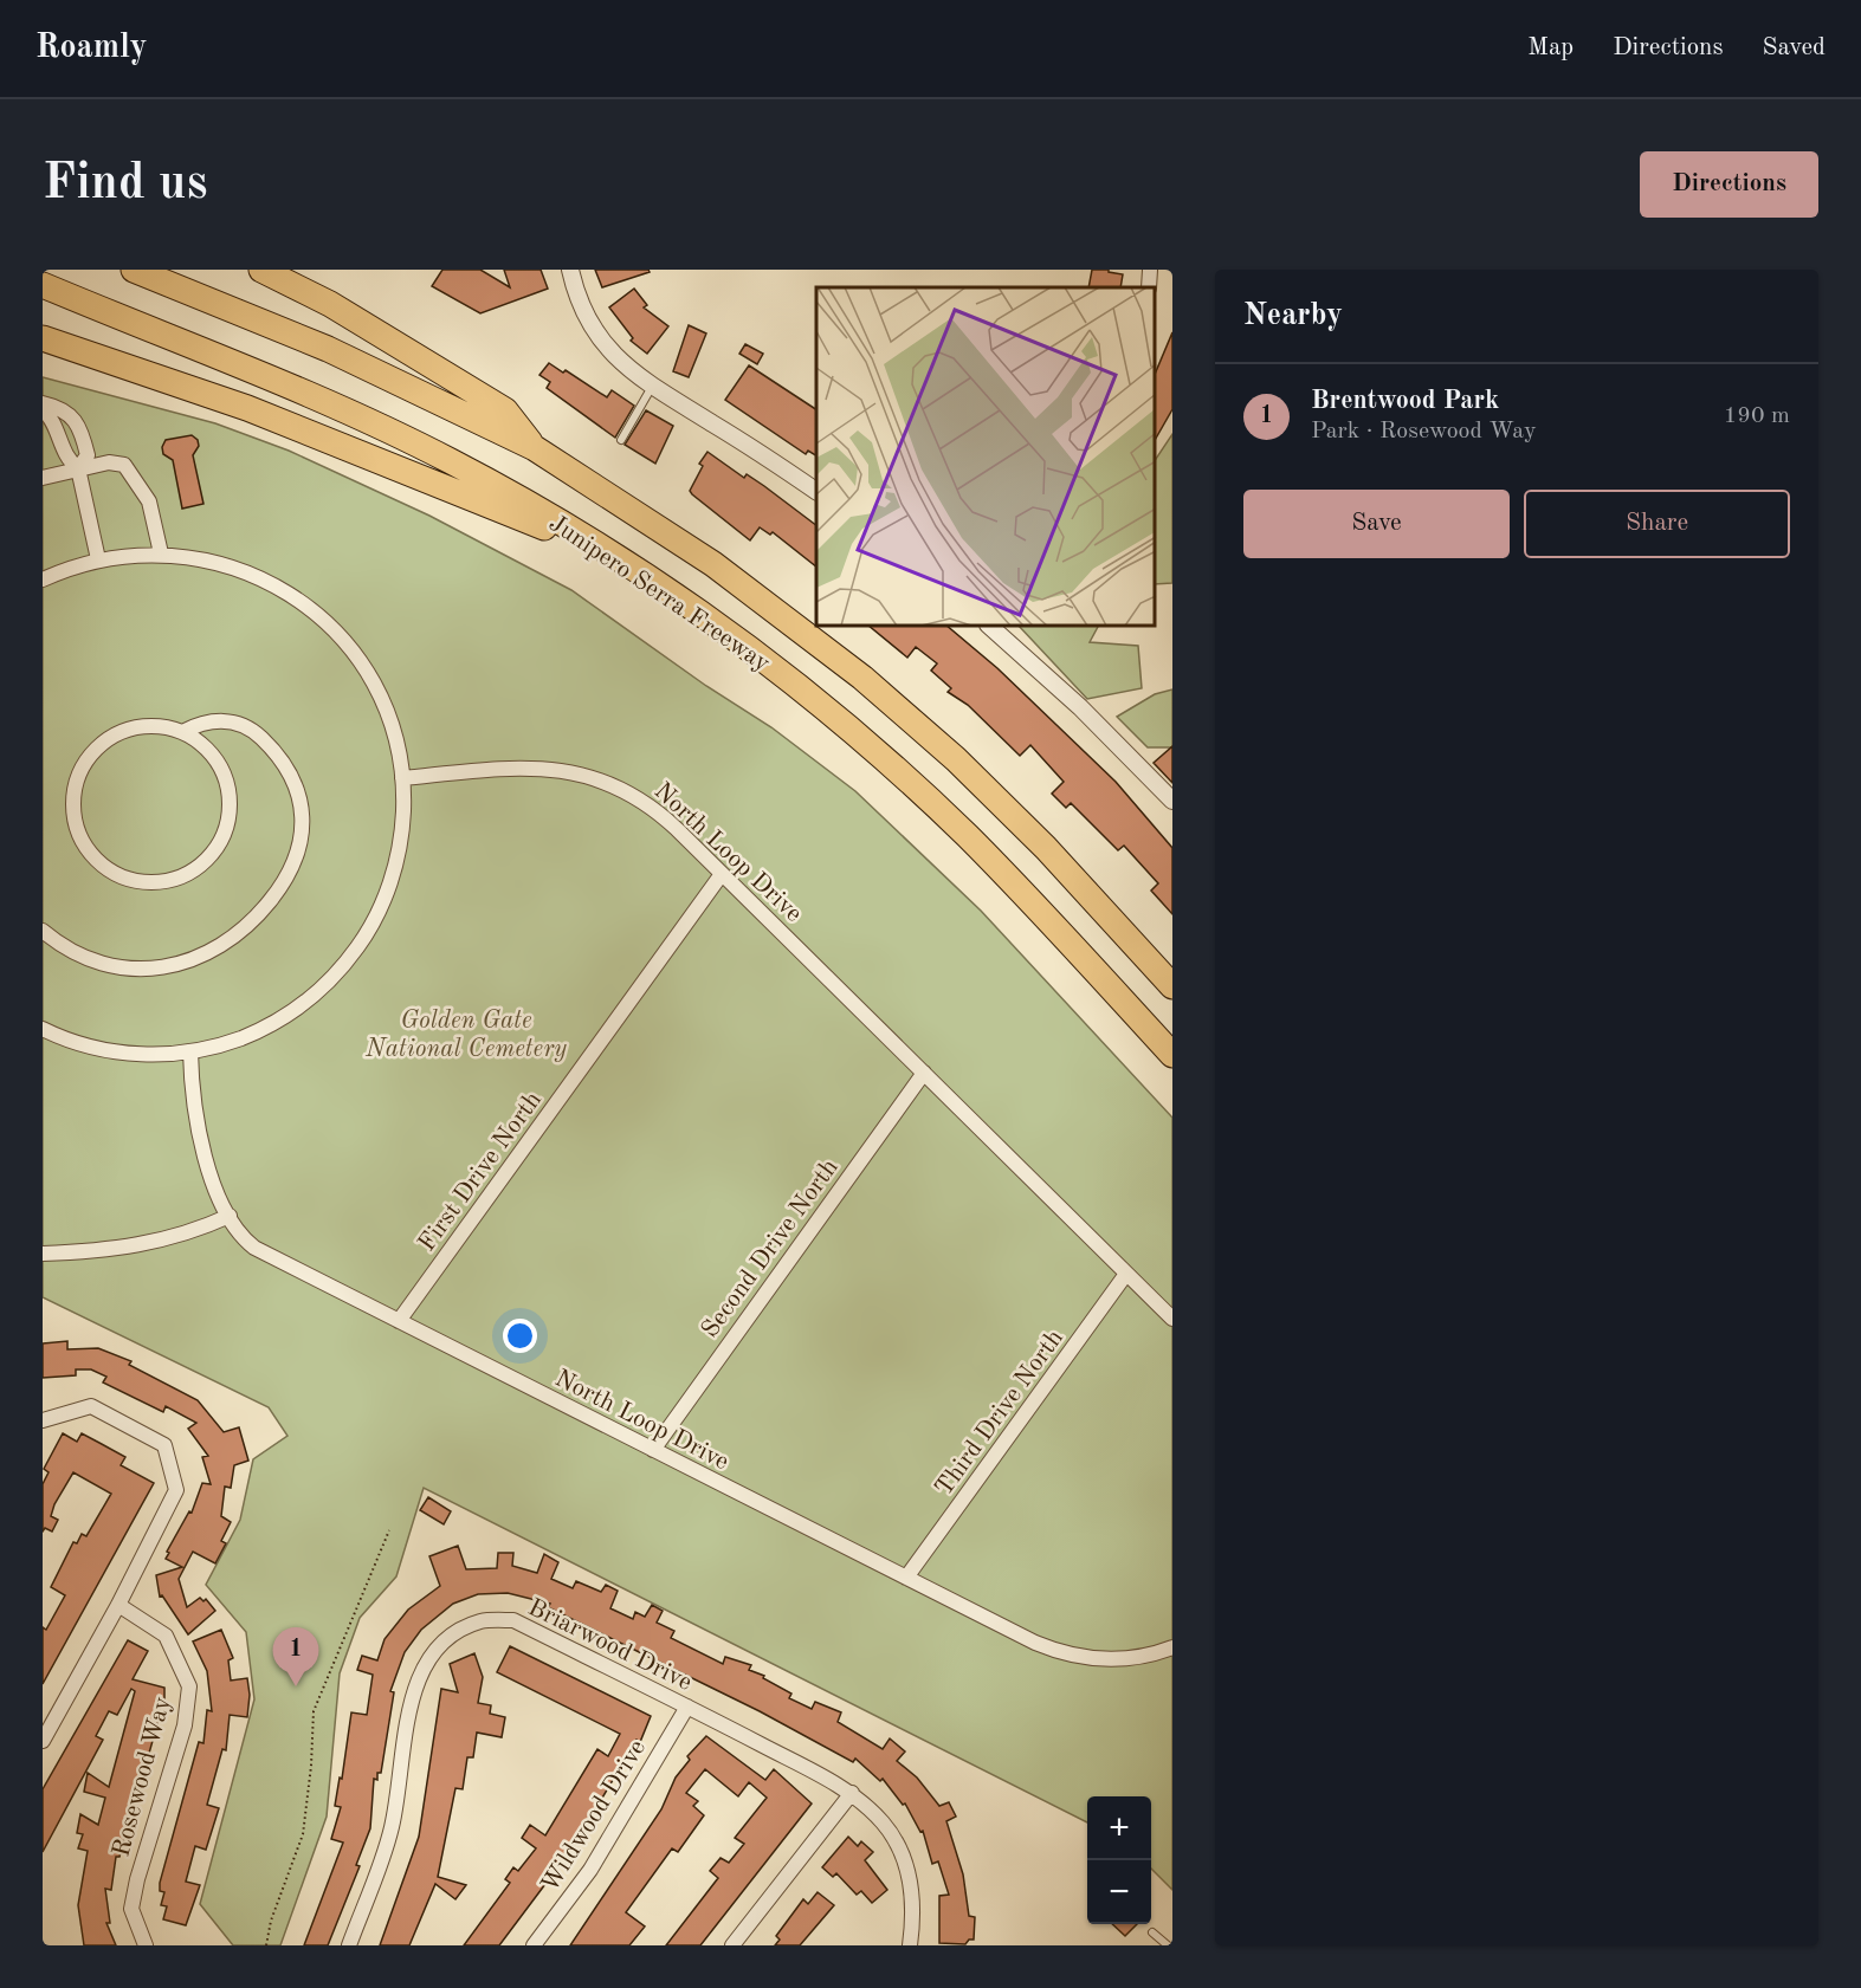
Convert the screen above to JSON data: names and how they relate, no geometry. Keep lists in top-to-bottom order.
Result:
{
  "streets": {
    "highway": ["Junipero Serra Freeway"],
    "street": [
      "North Loop Drive",
      "First Drive North",
      "Second Drive North",
      "Third Drive North",
      "Briarwood Drive",
      "Rosewood Way",
      "Wildwood Drive"
    ]
  },
  "crossings": [
    ["North Loop Drive", "First Drive North"],
    ["North Loop Drive", "Second Drive North"],
    ["North Loop Drive", "Third Drive North"],
    ["Briarwood Drive", "Wildwood Drive"]
  ],
  "parks": ["Golden Gate National Cemetery"],
  "page": {
    "header": "Roamly",
    "nav": ["Map", "Directions", "Saved"],
    "buttons": [
      "Directions",
      ["Save", "Share"]
    ],
    "title": "Find us",
    "heading": "Nearby",
    "list": [
      {
        "mark": "1",
        "name": "Brentwood Park",
        "note": "Park · Rosewood Way",
        "value": "190 m"
      }
    ],
    "pins": "1",
    "map_buttons": ["+", "−"]
  }
}
